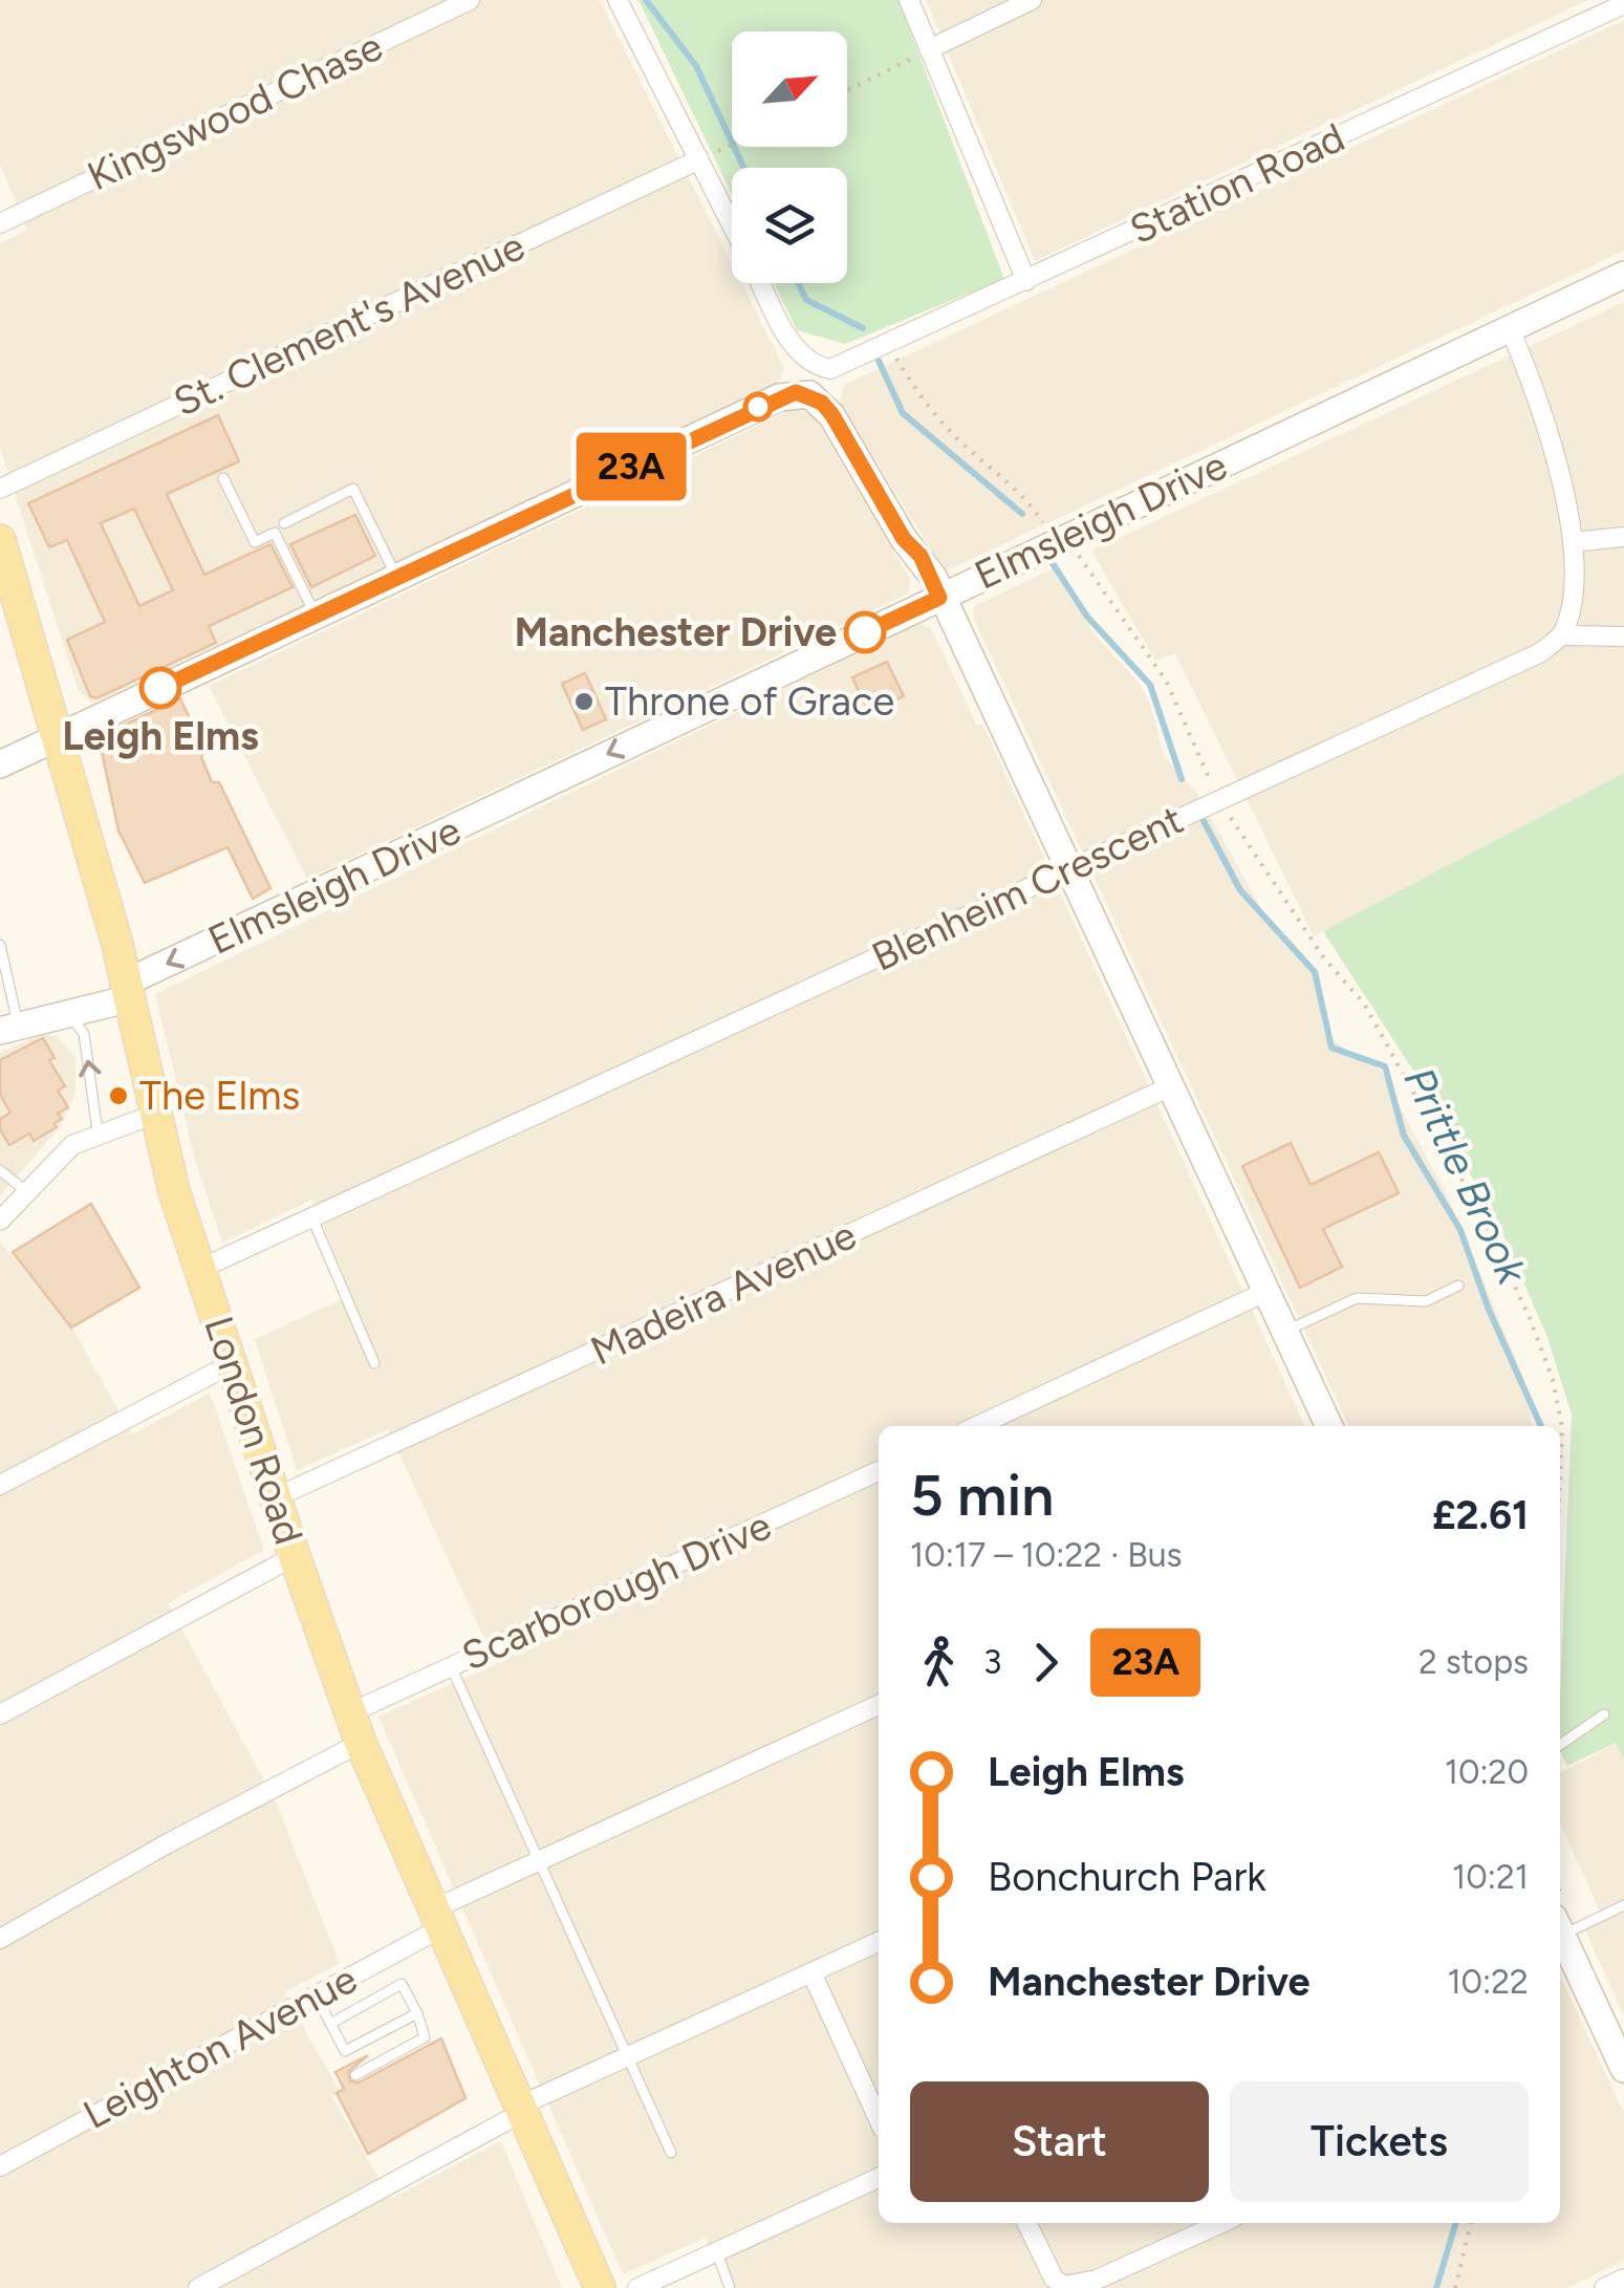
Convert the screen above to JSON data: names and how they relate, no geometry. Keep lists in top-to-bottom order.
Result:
{
  "streets": {
    "main road": ["London Road"],
    "street": [
      "Kingswood Chase",
      "Station Road",
      "St. Clement's Avenue",
      "Elmsleigh Drive",
      "Blenheim Crescent",
      "Madeira Avenue",
      "Scarborough Drive",
      "Leighton Avenue"
    ]
  },
  "crossings": [
    ["Elmsleigh Drive", "London Road"],
    ["Blenheim Crescent", "London Road"],
    ["Madeira Avenue", "London Road"],
    ["London Road", "Scarborough Drive"],
    ["London Road", "Leighton Avenue"]
  ],
  "one_way": ["Elmsleigh Drive"],
  "water": ["Prittle Brook"],
  "places": [
    "Manchester Drive",
    "Leigh Elms",
    "Throne of Grace",
    "The Elms"
  ],
  "lines": ["bus line 23A"],
  "north": "top right",
  "page": {
    "on_map": "23A",
    "heading": ["5 min", "10:17 – 10:22 · Bus", "£2.61"],
    "legs": ["3", "23A", "2 stops"],
    "list": [
      {
        "name": "Leigh Elms",
        "value": "10:20"
      },
      {
        "name": "Bonchurch Park",
        "value": "10:21"
      },
      {
        "name": "Manchester Drive",
        "value": "10:22"
      }
    ],
    "buttons": ["Start", "Tickets"]
  }
}
